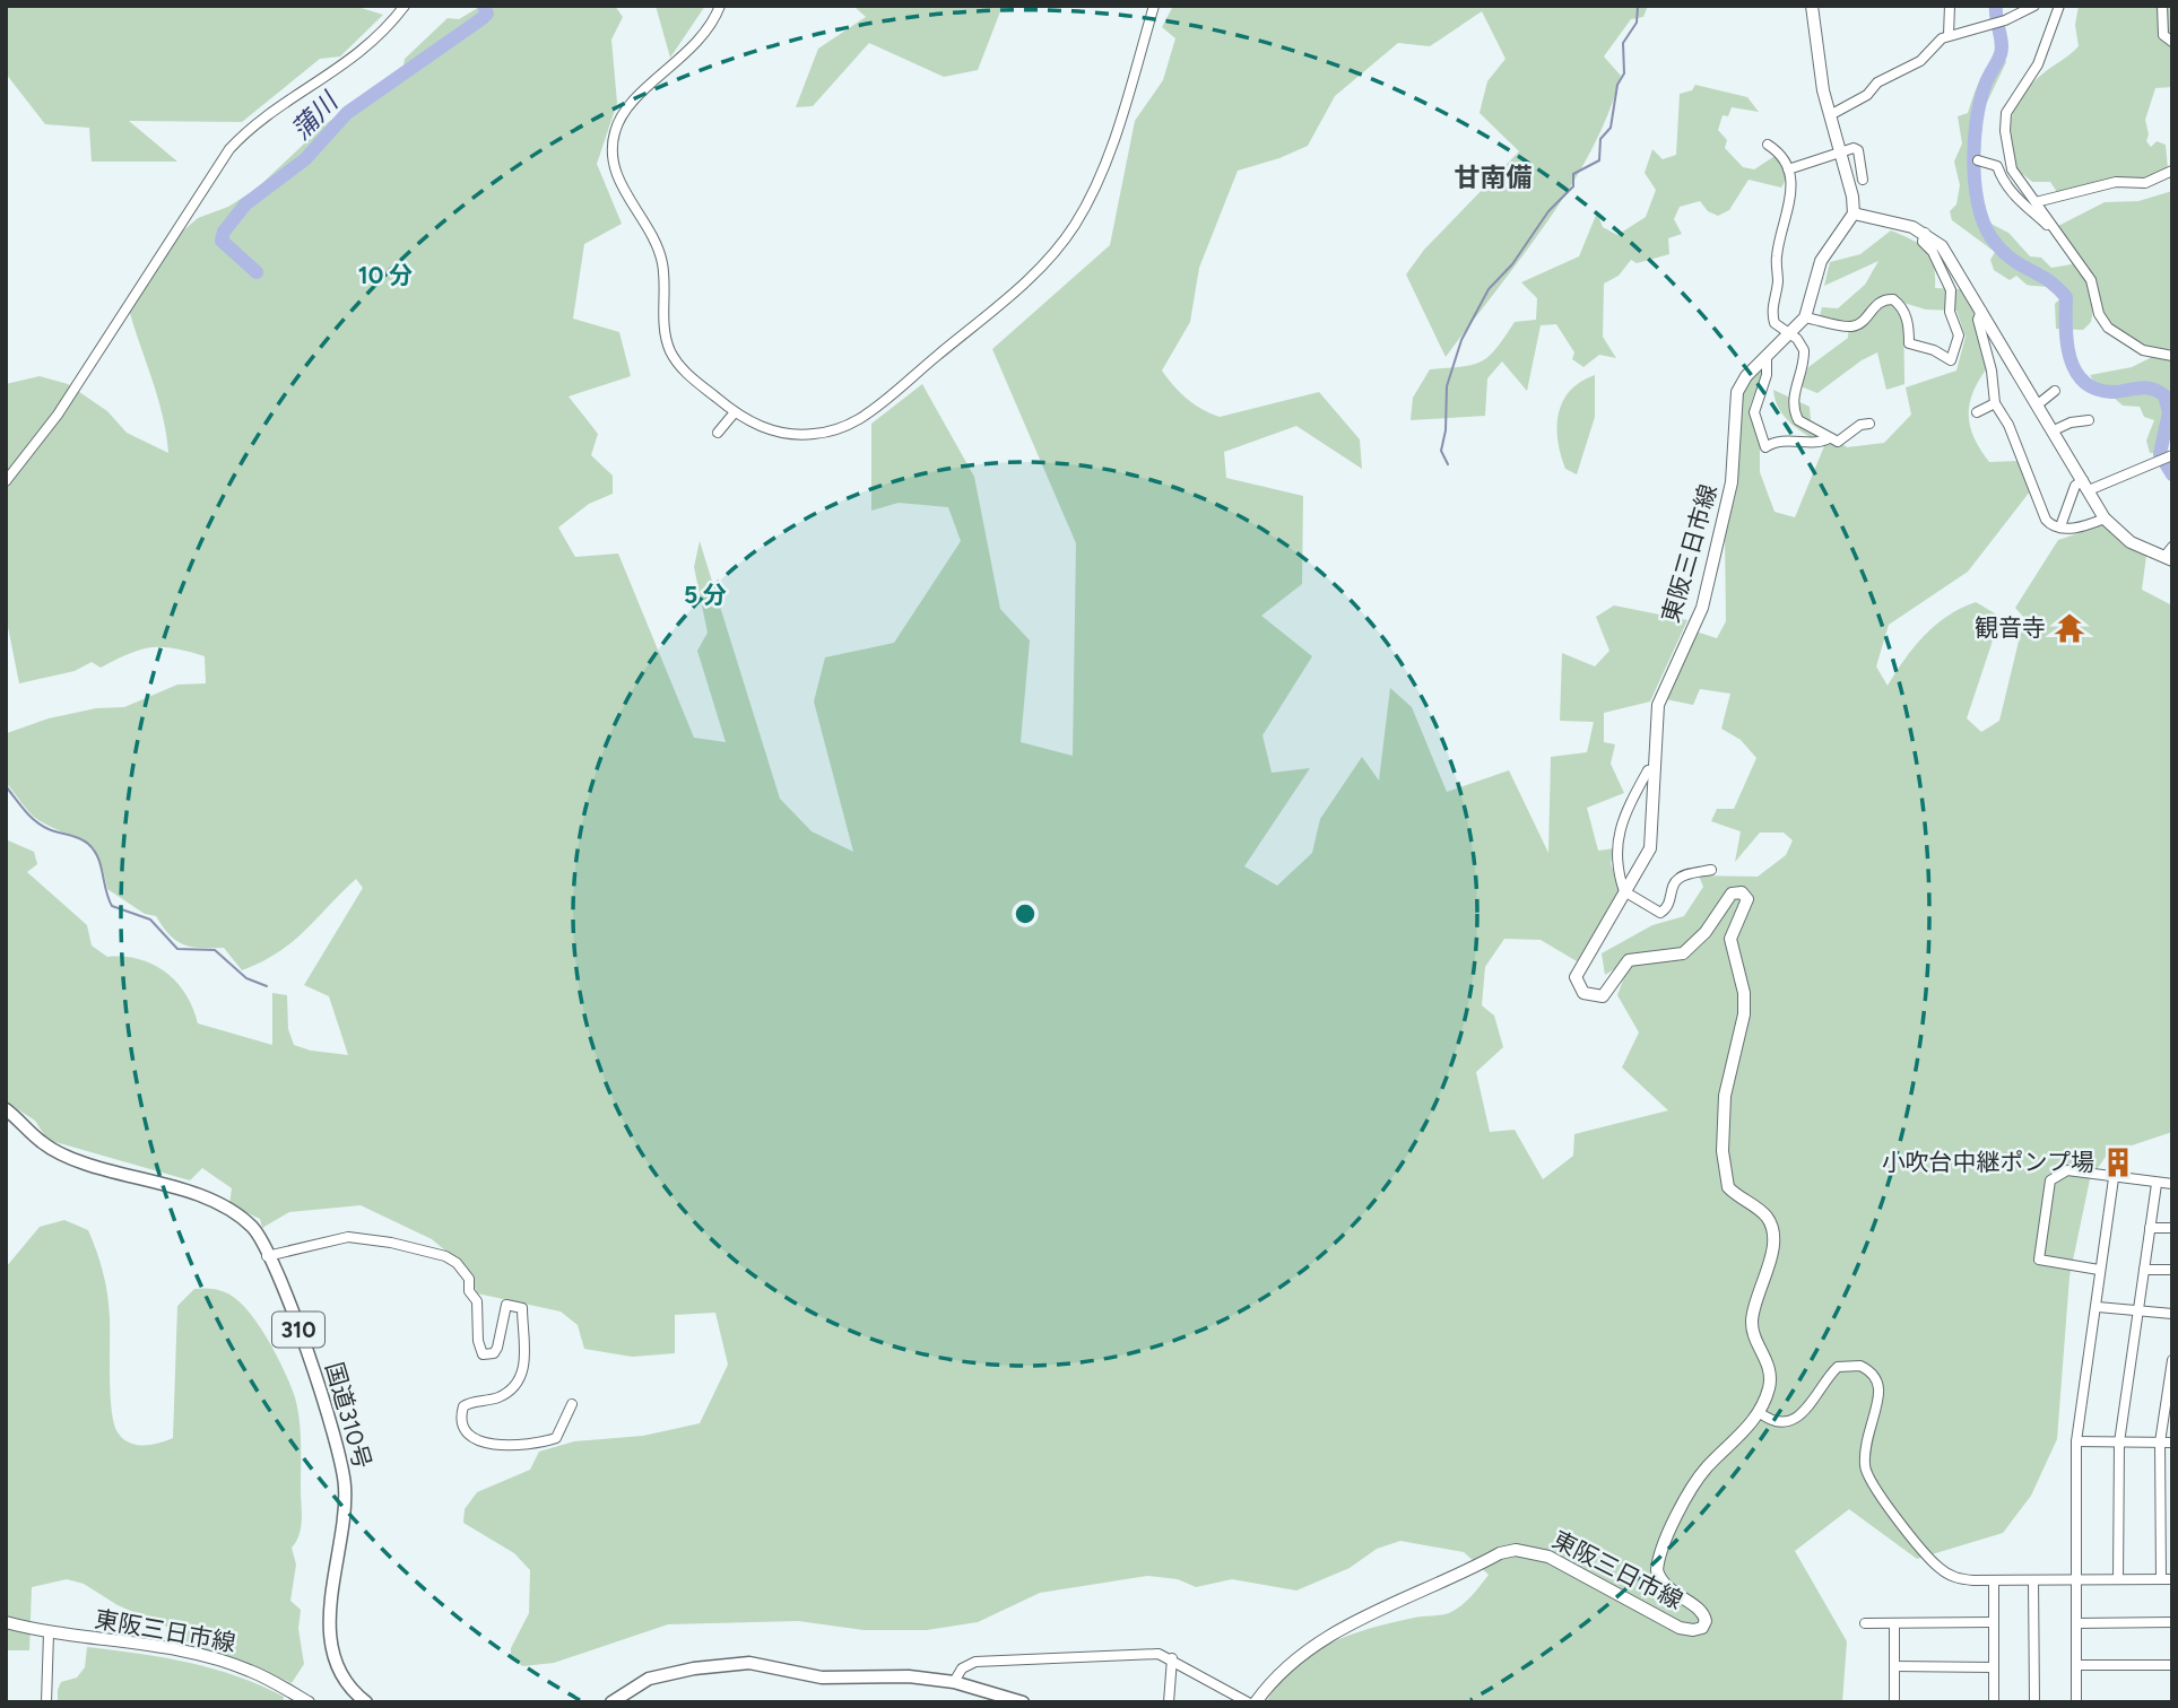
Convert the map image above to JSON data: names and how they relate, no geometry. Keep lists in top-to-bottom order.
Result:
{
  "streets": {
    "highway": ["310", "国道310号"],
    "main road": ["東阪三日市線"]
  },
  "districts": ["甘南備"],
  "water": ["蒲川"],
  "places": {
    "temple": ["観音寺"],
    "building": ["小吹台中継ポンプ場"]
  },
  "rings": ["10 分", "5 分"]
}
